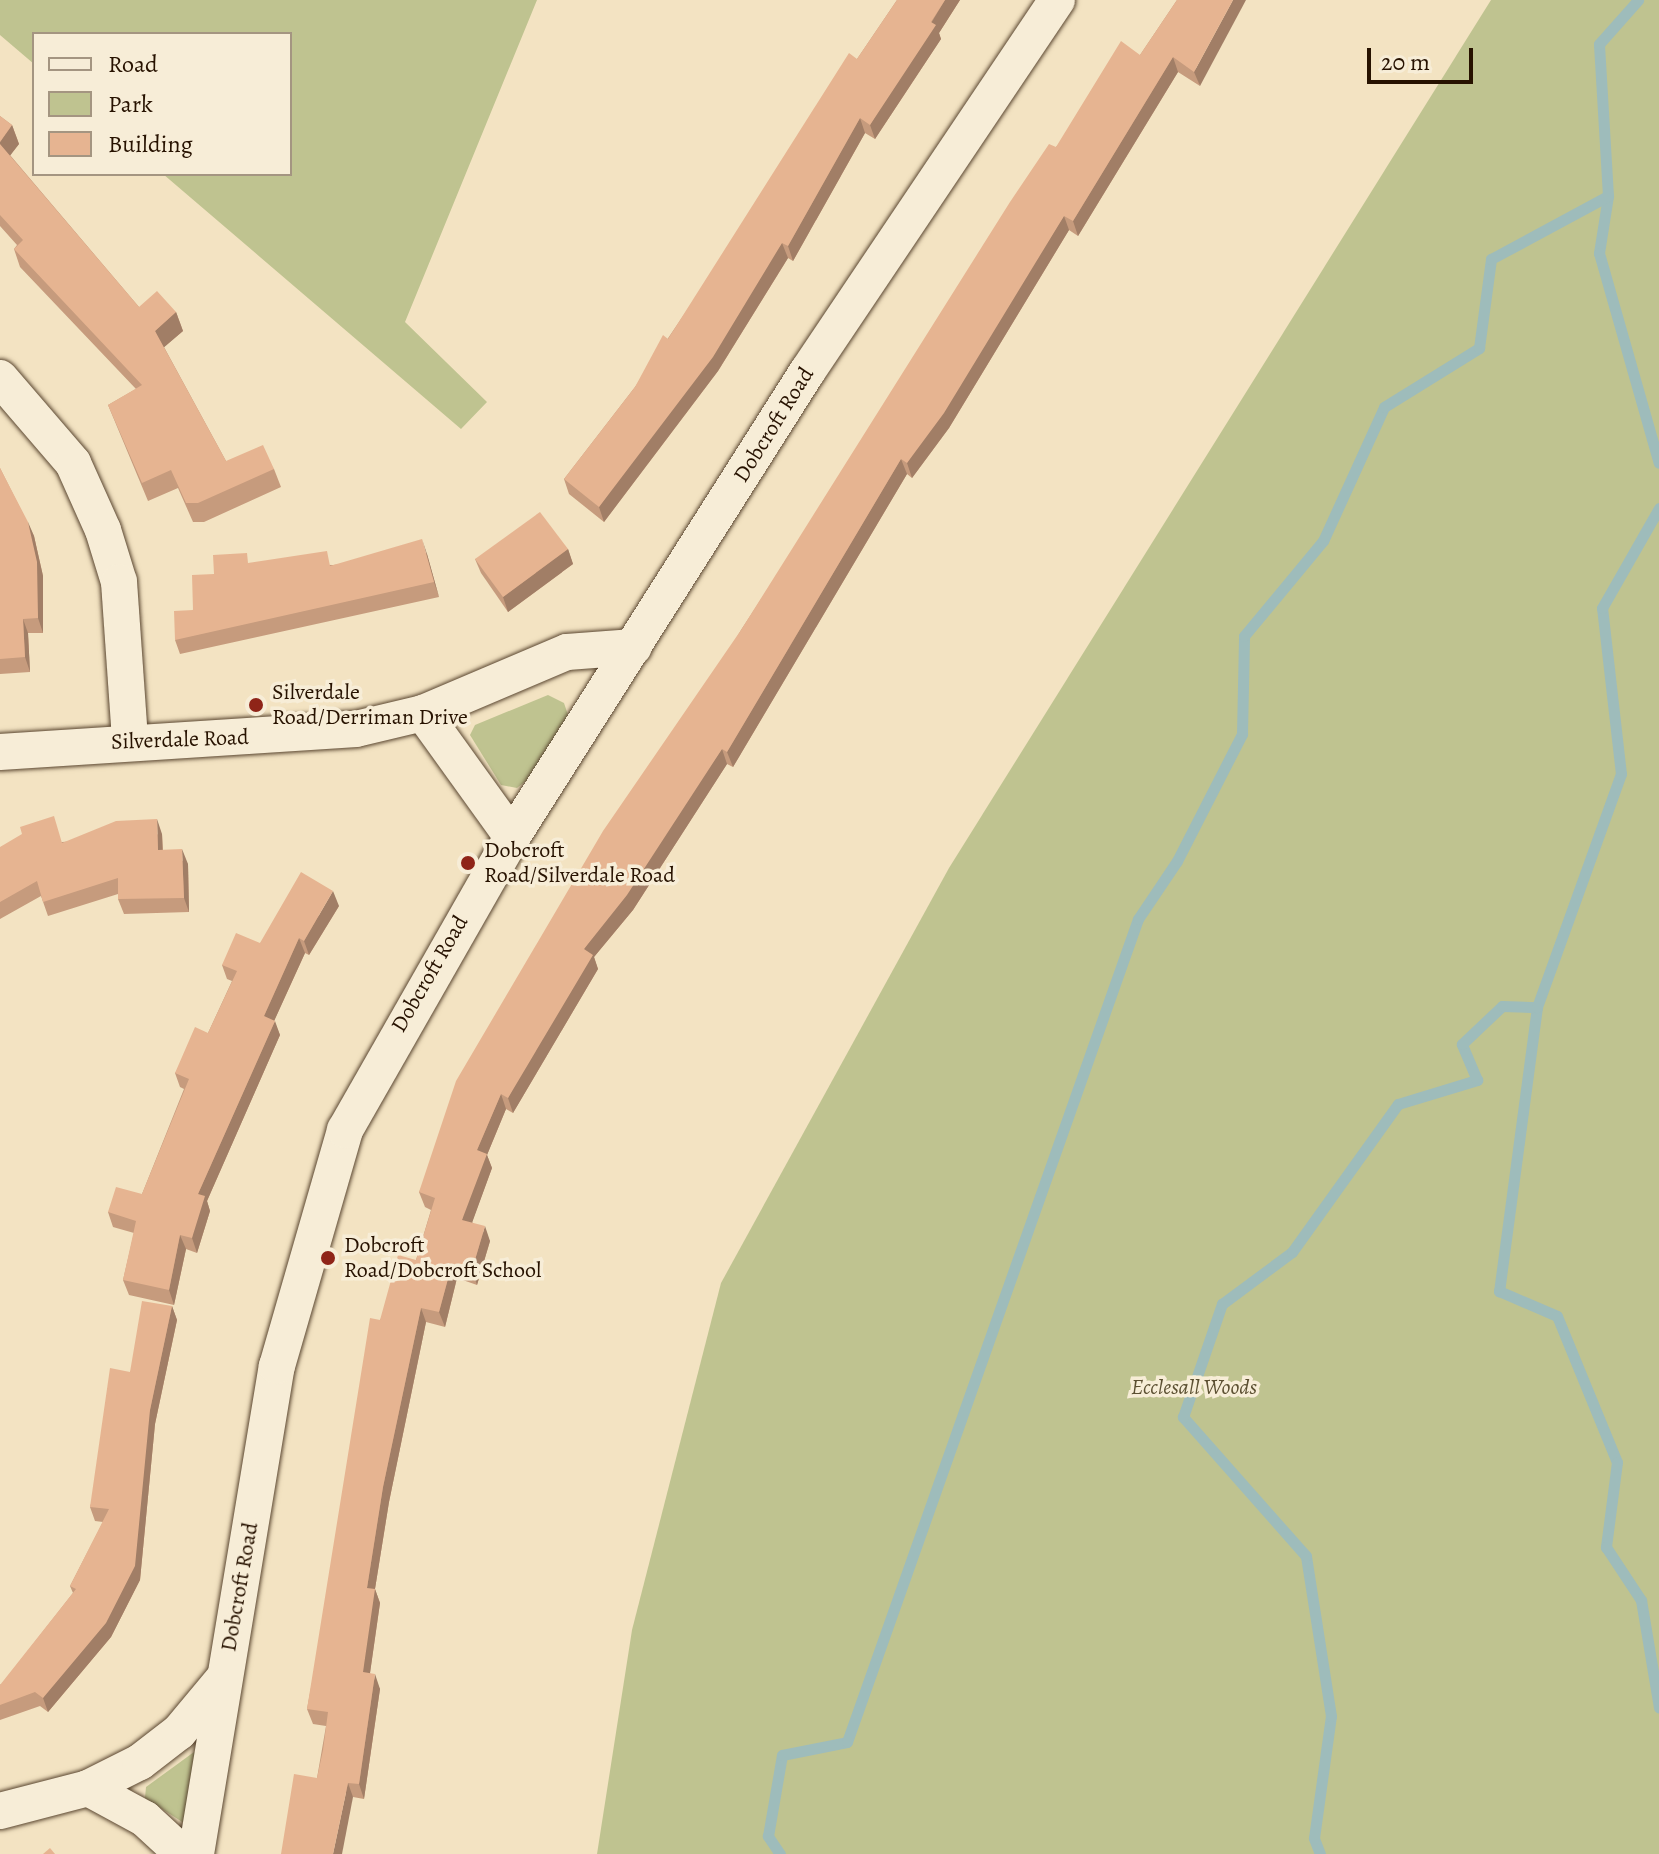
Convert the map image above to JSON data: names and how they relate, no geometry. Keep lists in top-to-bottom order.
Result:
{
  "streets": {
    "street": ["Dobcroft Road", "Silverdale Road"]
  },
  "crossings": [
    ["Dobcroft Road", "Silverdale Road"]
  ],
  "parks": ["Ecclesall Woods"],
  "places": ["Silverdale Road/Derriman Drive", "Dobcroft Road/Silverdale Road", "Dobcroft Road/Dobcroft School"],
  "legend": ["Road", "Park", "Building"],
  "scale_bar": "20 m"
}
